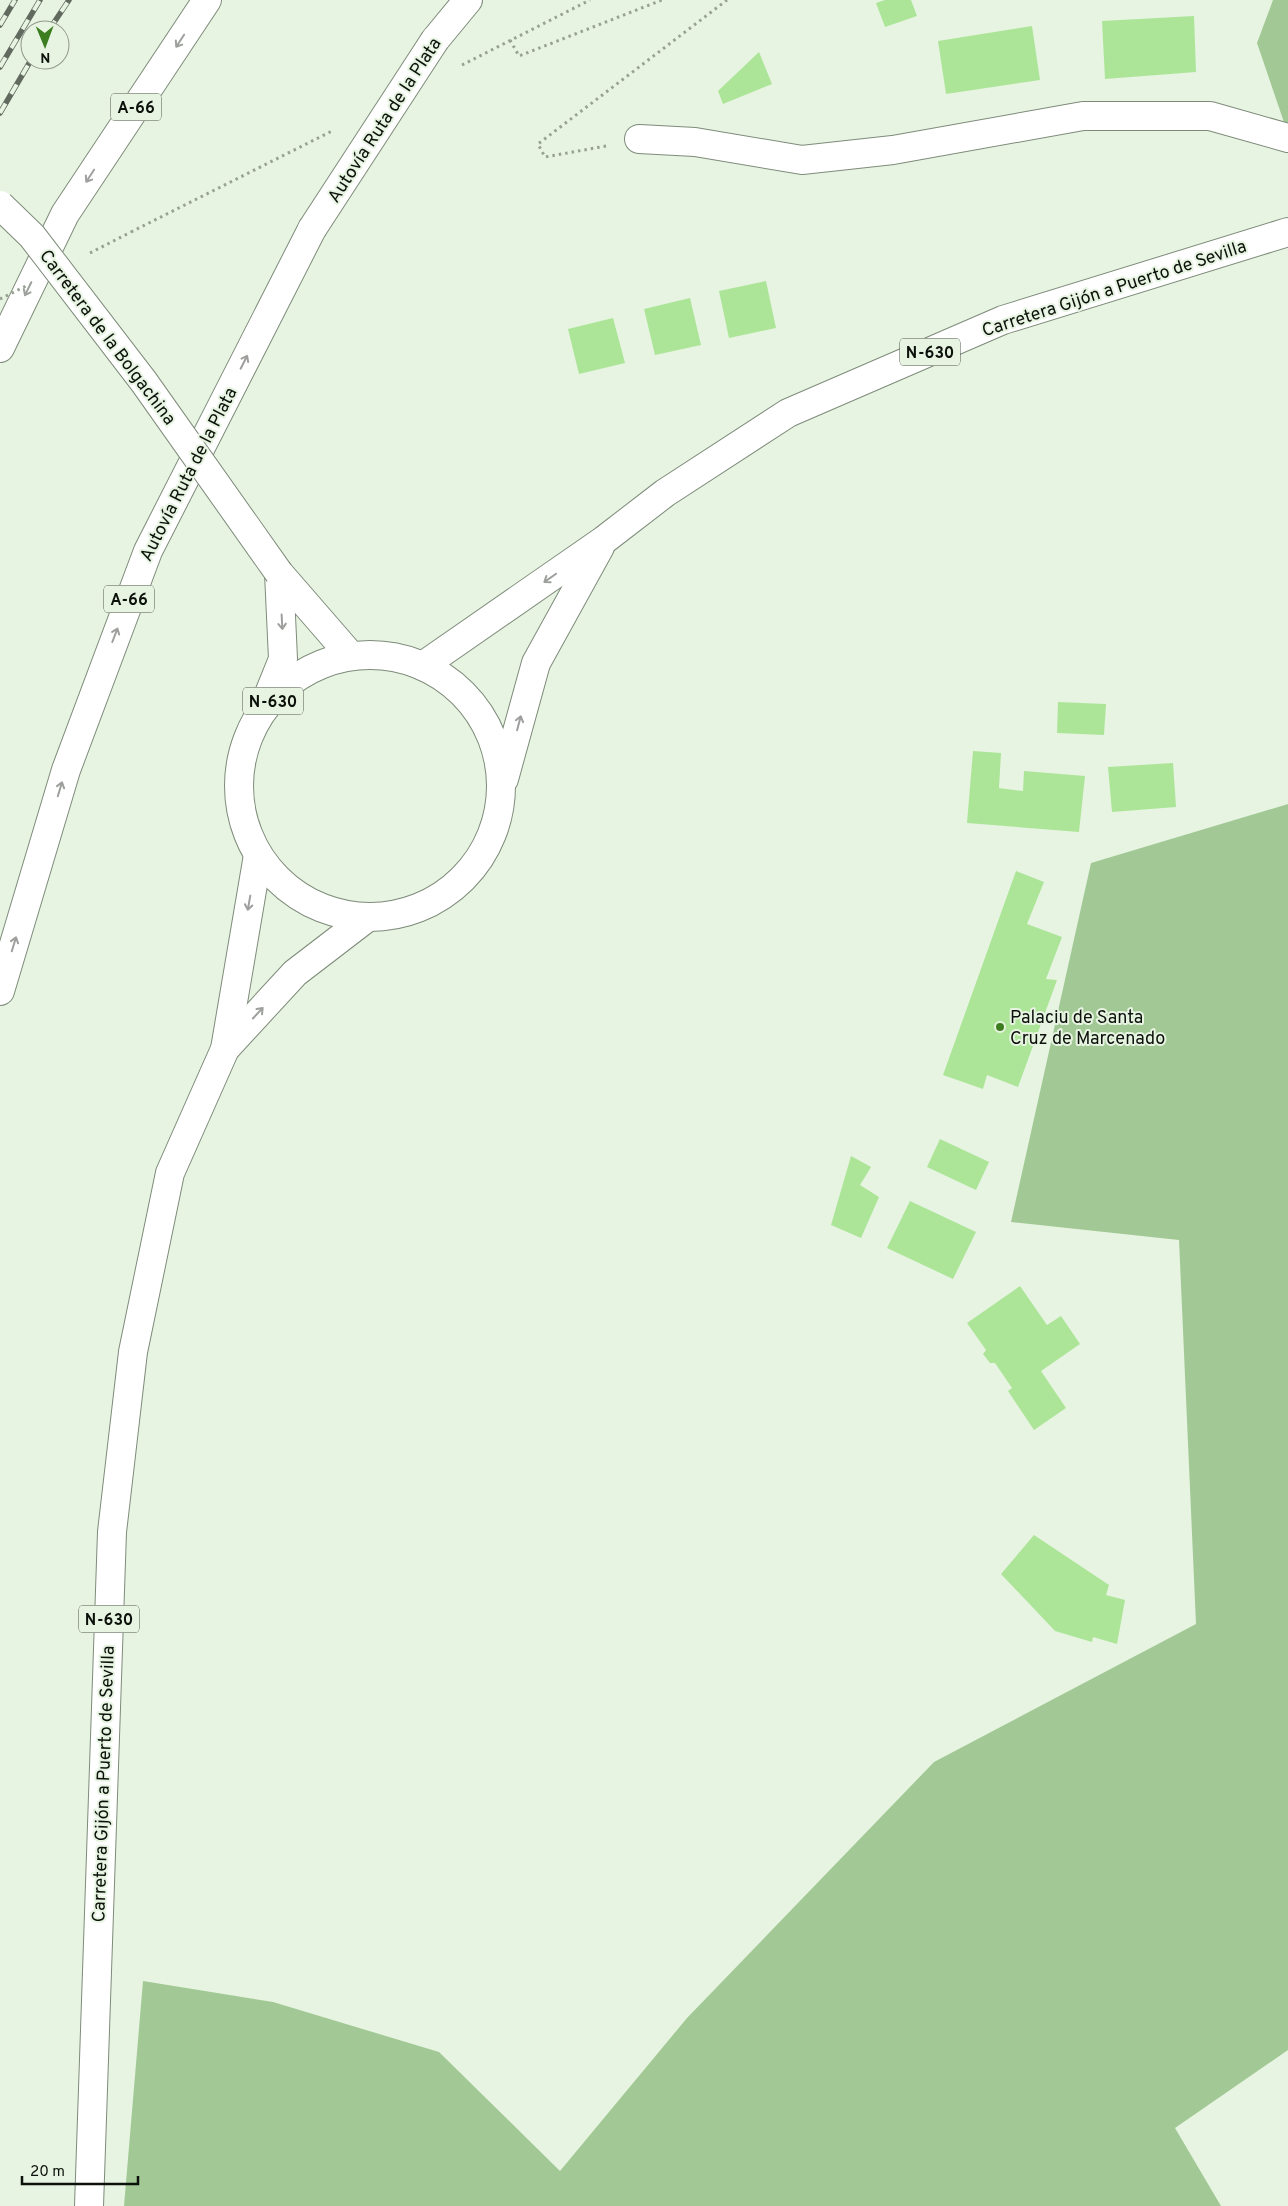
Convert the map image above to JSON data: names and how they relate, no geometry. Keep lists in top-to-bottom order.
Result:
{
  "streets": {
    "main road": [
      "A-66",
      "Autovía Ruta de la Plata",
      "Carretera Gijón a Puerto de Sevilla",
      "Carretera de la Bolgachina",
      "N-630"
    ]
  },
  "crossings": [
    ["Carretera Gijón a Puerto de Sevilla", "N-630"],
    ["Carretera de la Bolgachina", "N-630"]
  ],
  "places": ["Palaciu de Santa Cruz de Marcenado"],
  "scale_bar": "20 m",
  "north": "bottom"
}
